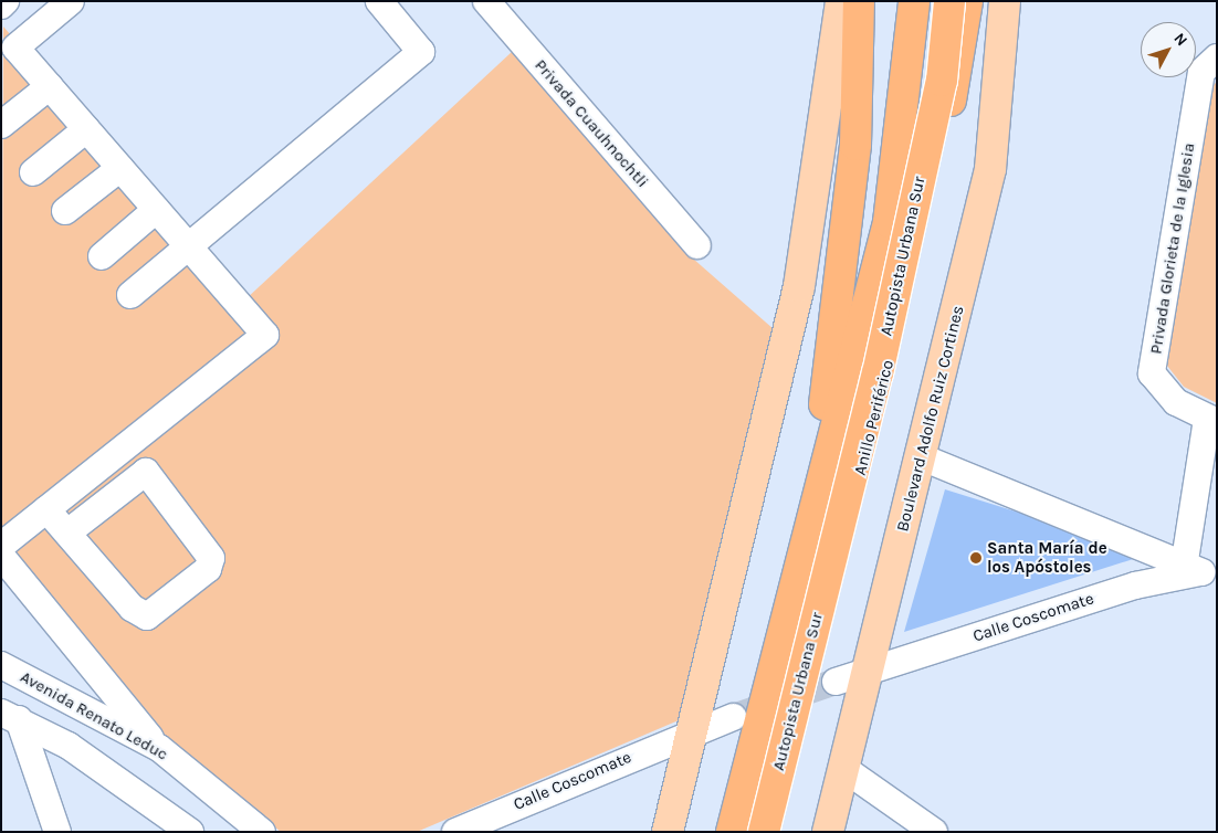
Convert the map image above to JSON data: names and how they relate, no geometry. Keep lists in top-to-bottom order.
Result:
{
  "streets": {
    "highway": ["Autopista Urbana Sur", "Anillo Periférico"],
    "main road": ["Boulevard Adolfo Ruiz Cortines"],
    "street": [
      "Privada Cuauhnochtli",
      "Privada Glorieta de la Iglesia",
      "Calle Coscomate",
      "Avenida Renato Leduc"
    ]
  },
  "crossings": [
    ["Privada Glorieta de la Iglesia", "Calle Coscomate"],
    ["Boulevard Adolfo Ruiz Cortines", "Calle Coscomate"]
  ],
  "places": ["Santa María de los Apóstoles"],
  "north": "top right"
}
